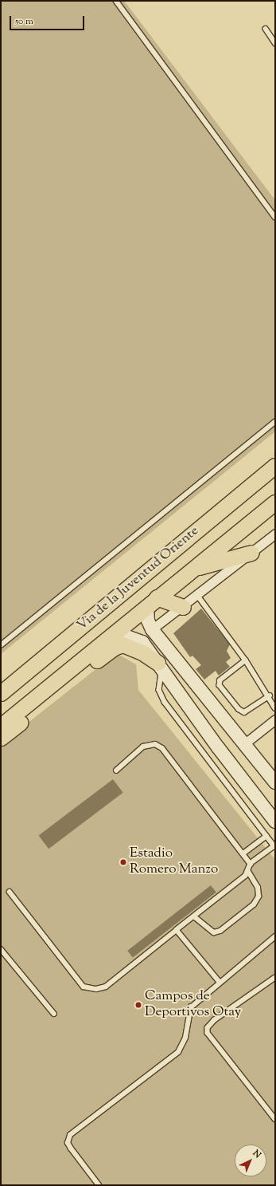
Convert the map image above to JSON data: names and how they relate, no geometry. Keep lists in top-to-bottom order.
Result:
{
  "streets": {
    "highway": ["Via de la Juventud Oriente"]
  },
  "places": ["Estadio Romero Manzo", "Campos de Deportivos Otay"],
  "scale_bar": "50 m",
  "north": "top right"
}
